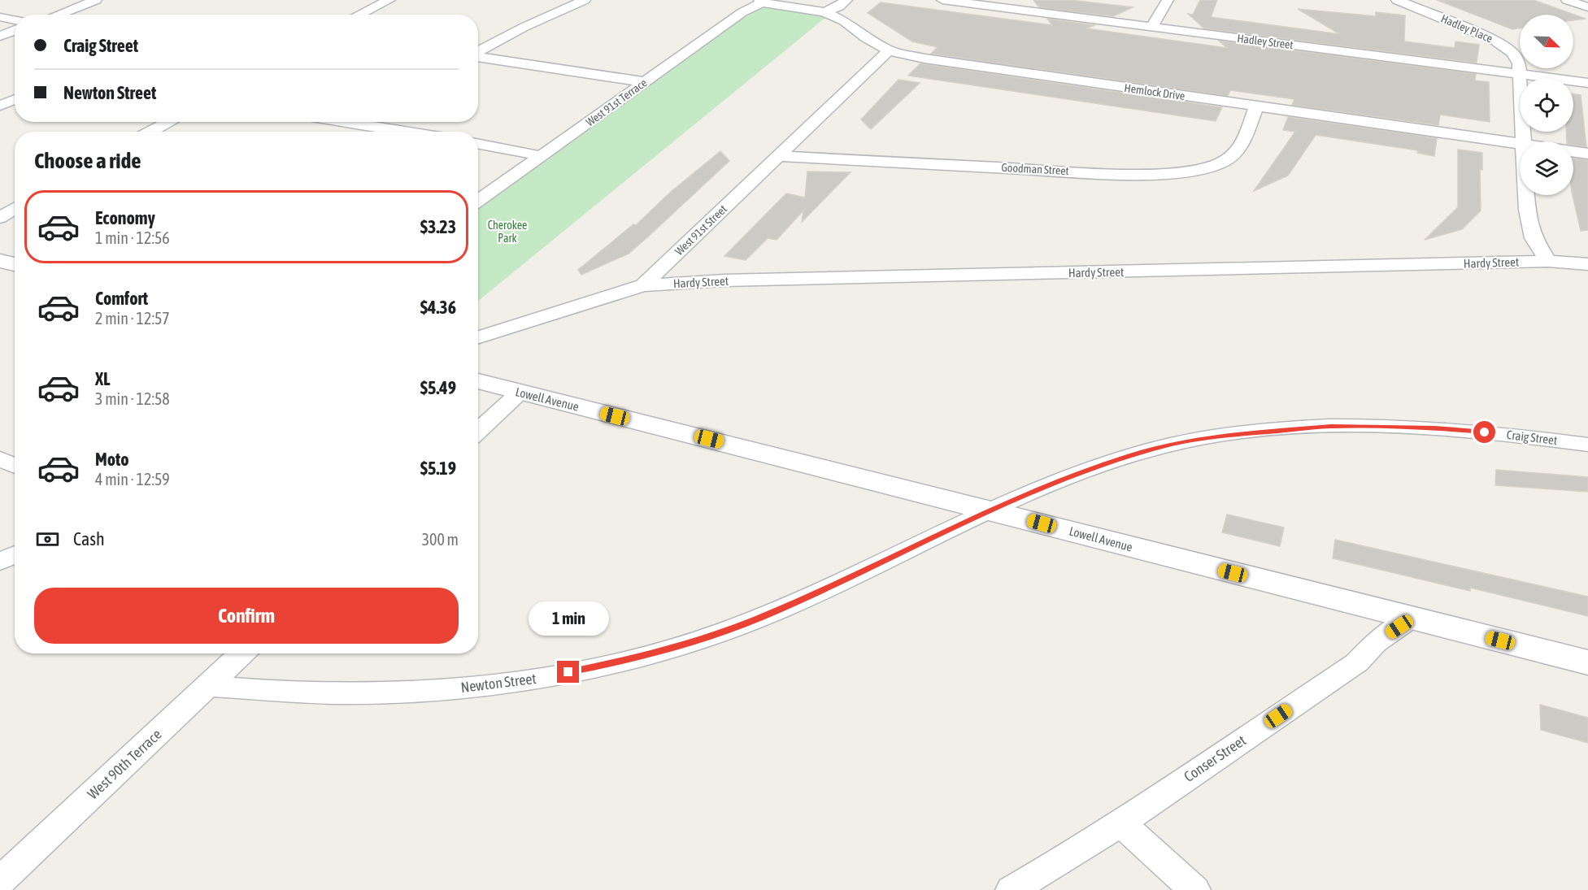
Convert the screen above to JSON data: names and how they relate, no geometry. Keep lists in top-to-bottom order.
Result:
{
  "streets": {
    "street": [
      "Hadley Place",
      "Hadley Street",
      "Hemlock Drive",
      "West 91st Terrace",
      "Goodman Street",
      "West 91st Street",
      "Hardy Street",
      "Lowell Avenue",
      "Craig Street",
      "Newton Street",
      "Conser Street",
      "West 90th Terrace"
    ]
  },
  "crossings": [
    ["Hadley Place", "Hadley Street"],
    ["Hadley Place", "Hardy Street"],
    ["Hemlock Drive", "West 91st Terrace"],
    ["Hemlock Drive", "Goodman Street"],
    ["Hemlock Drive", "West 91st Street"],
    ["Goodman Street", "West 91st Street"],
    ["West 91st Street", "Hardy Street"],
    ["Lowell Avenue", "Craig Street"],
    ["Lowell Avenue", "Newton Street"],
    ["Lowell Avenue", "Conser Street"],
    ["Craig Street", "Newton Street"],
    ["Newton Street", "West 90th Terrace"]
  ],
  "parks": ["Cherokee Park"],
  "north": "bottom right",
  "page": {
    "banner": ["Craig Street", "Newton Street"],
    "heading": "Choose a ride",
    "list": [
      {
        "name": "Economy",
        "note": "1 min · 12:56",
        "value": "$3.23"
      },
      {
        "name": "Comfort",
        "note": "2 min · 12:57",
        "value": "$4.36"
      },
      {
        "name": "XL",
        "note": "3 min · 12:58",
        "value": "$5.49"
      },
      {
        "name": "Moto",
        "note": "4 min · 12:59",
        "value": "$5.19"
      }
    ],
    "pay": ["Cash", "300 m"],
    "buttons": "Confirm",
    "bubble": "1 min"
  }
}
